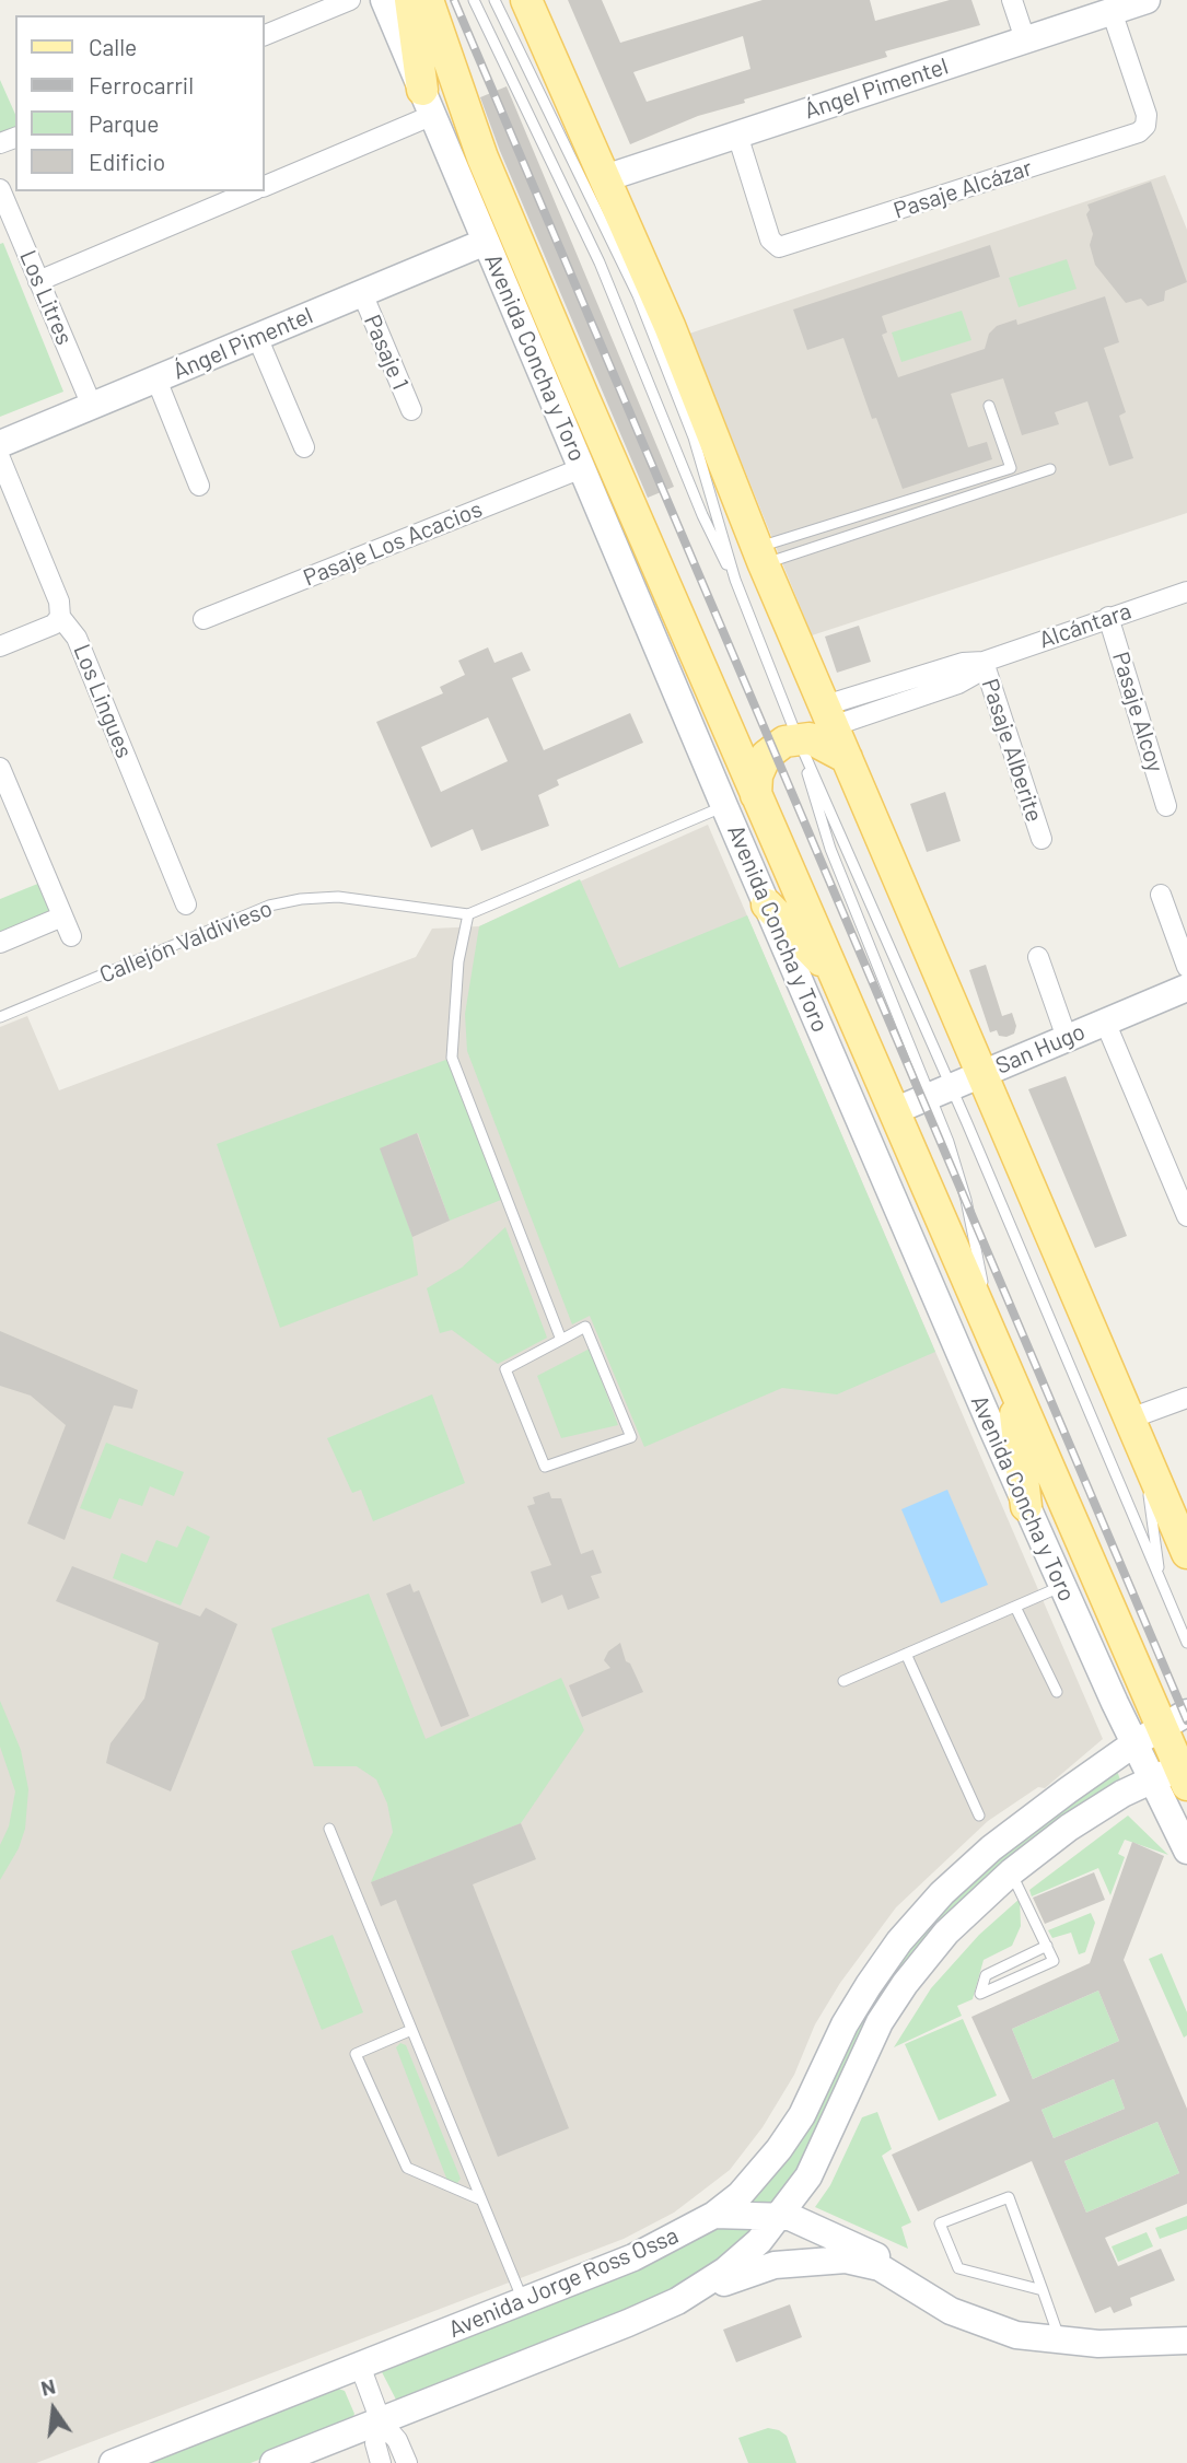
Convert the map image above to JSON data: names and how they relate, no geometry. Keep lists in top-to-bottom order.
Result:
{
  "streets": {
    "main road": ["Avenida Concha y Toro"],
    "street": [
      "Ángel Pimentel",
      "Pasaje Alcázar",
      "Los Litres",
      "Pasaje 1",
      "Pasaje Los Acacios",
      "Alcántara",
      "Los Lingues",
      "Pasaje Alcoy",
      "Pasaje Alberite",
      "San Hugo",
      "Avenida Jorge Ross Ossa"
    ],
    "lane": ["Callejón Valdivieso"]
  },
  "crossings": [
    ["Ángel Pimentel", "Pasaje Alcázar"],
    ["Ángel Pimentel", "Los Litres"],
    ["Ángel Pimentel", "Pasaje 1"],
    ["Ángel Pimentel", "Avenida Concha y Toro"],
    ["Avenida Concha y Toro", "Pasaje Los Acacios"],
    ["Avenida Concha y Toro", "San Hugo"],
    ["Avenida Concha y Toro", "Avenida Jorge Ross Ossa"],
    ["Alcántara", "Pasaje Alcoy"],
    ["Alcántara", "Pasaje Alberite"]
  ],
  "legend": [
    "Calle",
    "Ferrocarril",
    "Parque",
    "Edificio"
  ],
  "north": "top"
}
